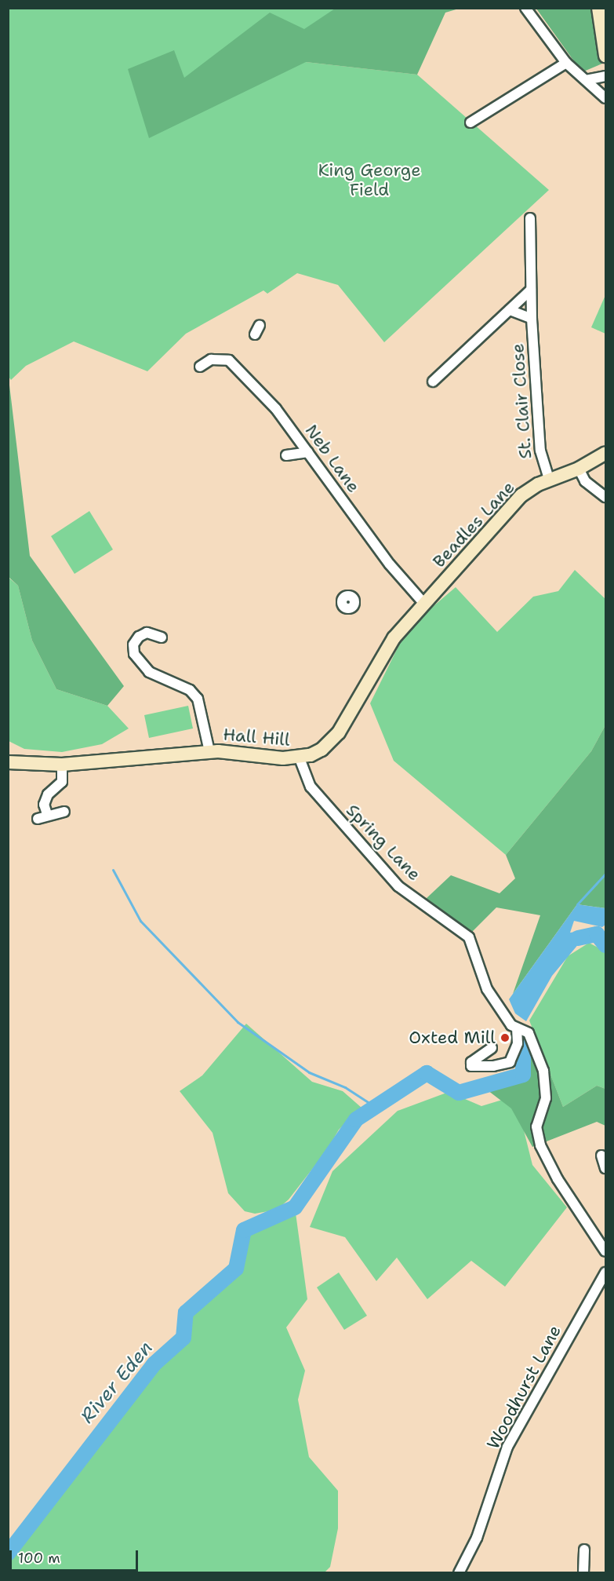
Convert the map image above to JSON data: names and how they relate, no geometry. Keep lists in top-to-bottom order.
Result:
{
  "streets": {
    "street": [
      "St. Clair Close",
      "Neb Lane",
      "Beadles Lane",
      "Hall Hill",
      "Spring Lane",
      "Woodhurst Lane"
    ]
  },
  "crossings": [
    ["St. Clair Close", "Beadles Lane"],
    ["Neb Lane", "Beadles Lane"],
    ["Neb Lane", "Hall Hill"],
    ["Beadles Lane", "Hall Hill"],
    ["Hall Hill", "Spring Lane"]
  ],
  "water": ["River Eden"],
  "parks": ["King George Field"],
  "places": ["Oxted Mill"],
  "scale_bar": "100 m"
}
